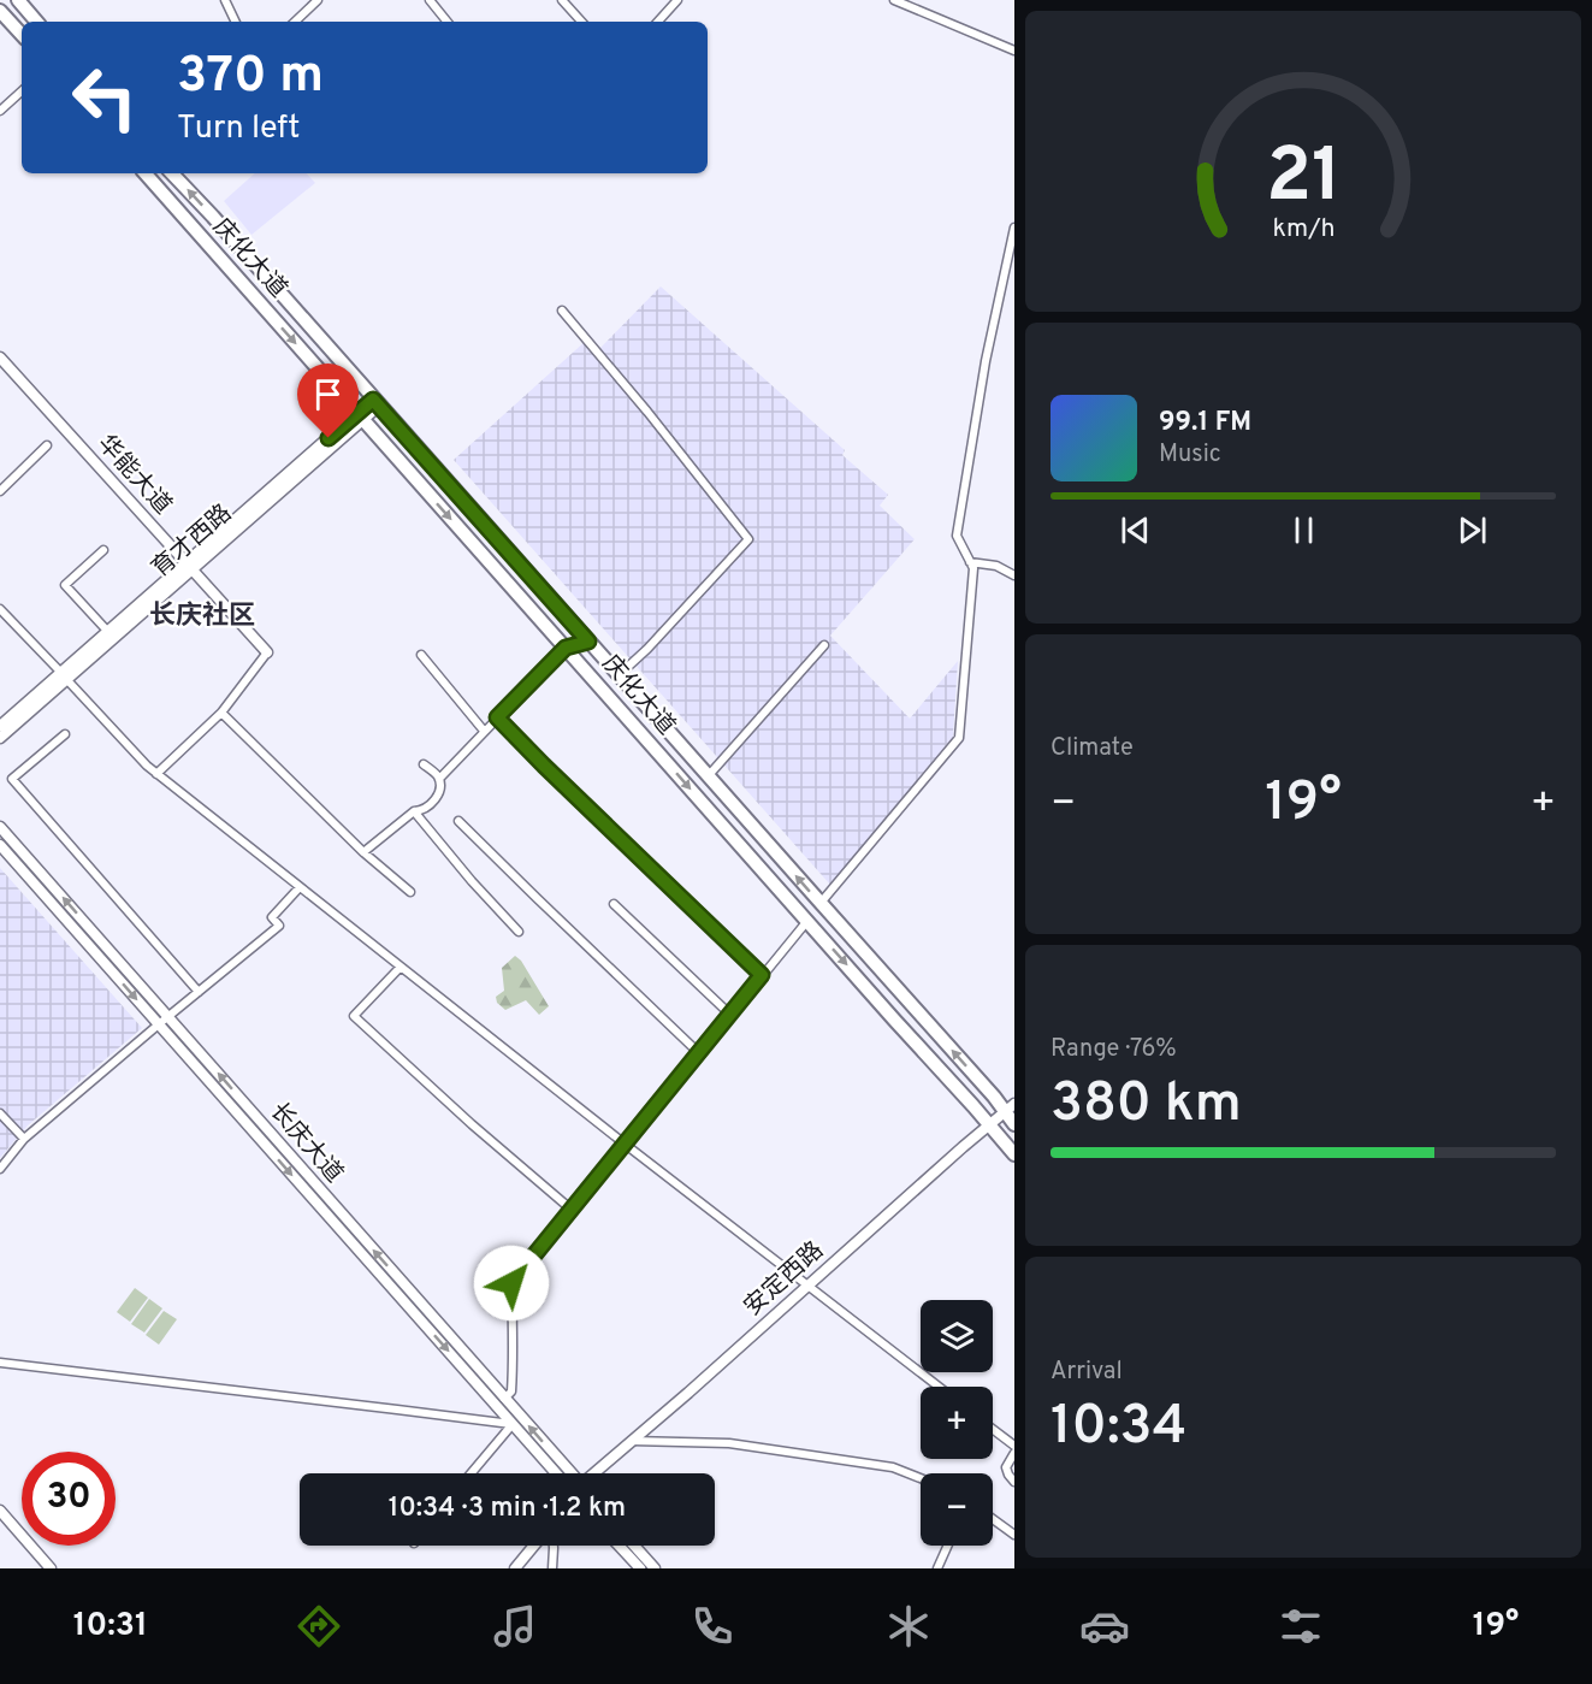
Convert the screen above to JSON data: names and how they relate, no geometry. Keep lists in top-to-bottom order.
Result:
{
  "streets": {
    "highway": ["庆化大道"],
    "main road": [
      "华能大道",
      "育才西路",
      "长庆大道",
      "安定西路"
    ]
  },
  "crossings": [
    ["庆化大道", "育才西路"],
    ["庆化大道", "安定西路"],
    ["华能大道", "育才西路"]
  ],
  "districts": ["长庆社区"],
  "page": {
    "turn": ["370 m", "Turn left"],
    "song": ["99.1 FM", "Music"],
    "tile": [
      "Climate",
      ["Range · 76%", "380 km"],
      ["Arrival", "10:34"]
    ],
    "heat": ["−", "19°", "+"],
    "map_buttons": ["+", "−"],
    "limit": "30",
    "trip": "10:34 · 3 min · 1.2 km",
    "tabs": ["10:31", "19°"],
    "gauge": ["21", "km/h"]
  }
}
